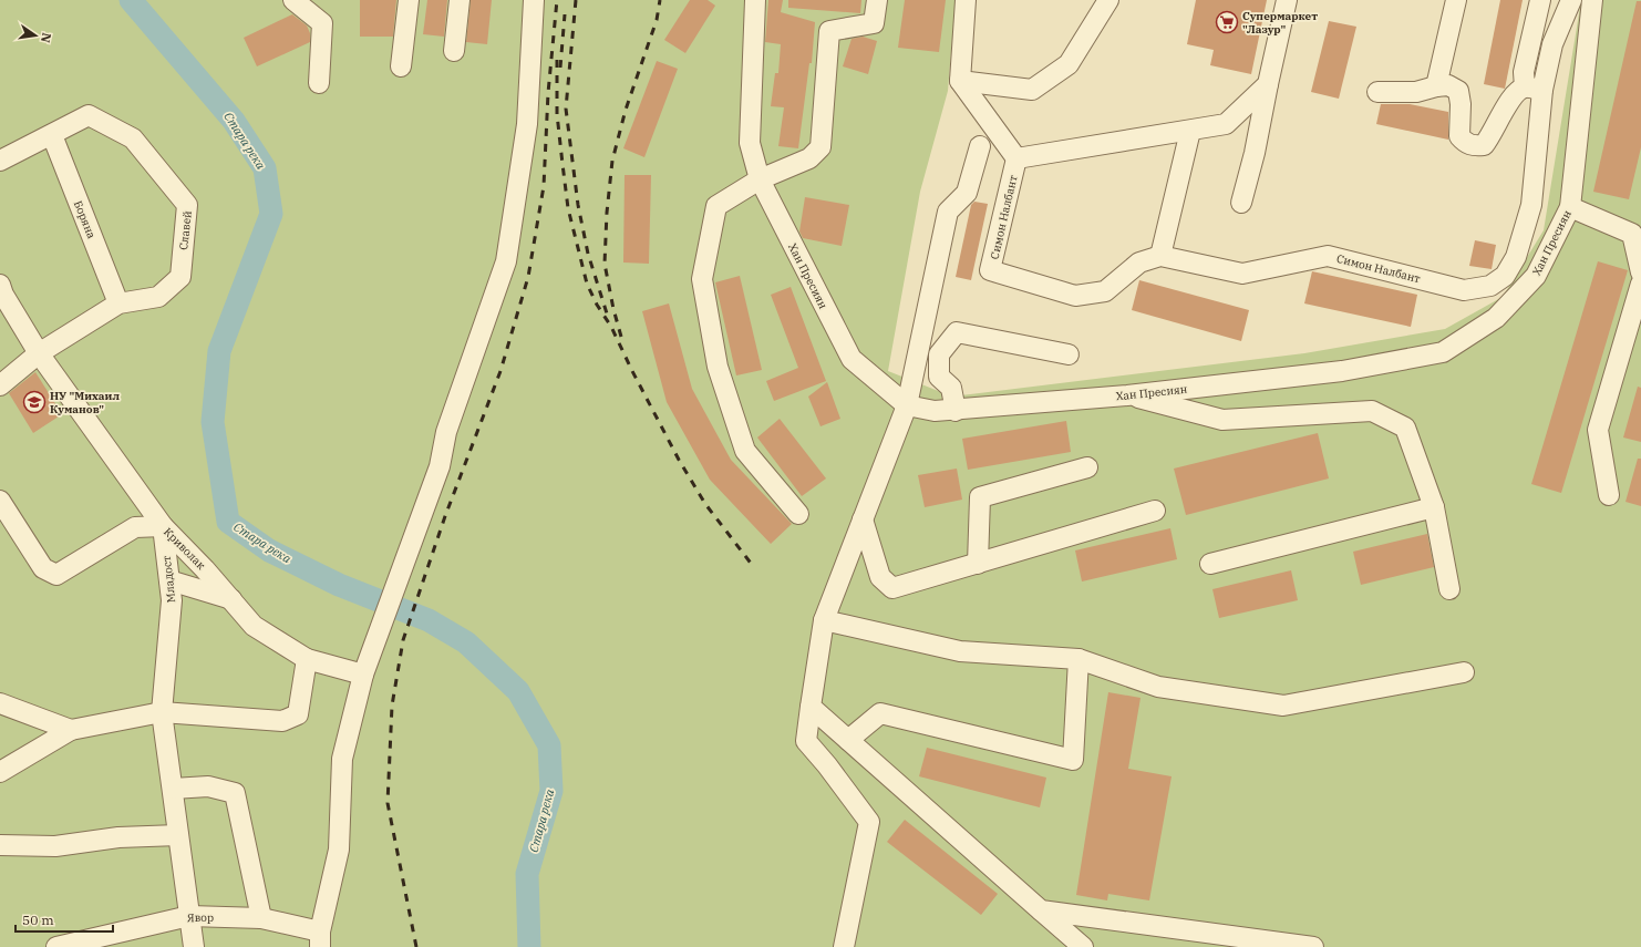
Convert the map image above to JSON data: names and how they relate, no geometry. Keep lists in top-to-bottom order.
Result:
{
  "streets": {
    "street": [
      "Симон Налбант",
      "Боряна",
      "Славей",
      "Хан Пресиян",
      "Криволак",
      "Младост",
      "Явор"
    ]
  },
  "crossings": [
    ["Боряна", "Славей"],
    ["Славей", "Младост"],
    ["Криволак", "Младост"],
    ["Младост", "Явор"]
  ],
  "water": ["Стара река"],
  "places": {
    "supermarket": ["Супермаркет \"Лазур\""],
    "school or university": ["НУ \"Михаил Куманов\""]
  },
  "scale_bar": "50 m",
  "north": "right"
}
